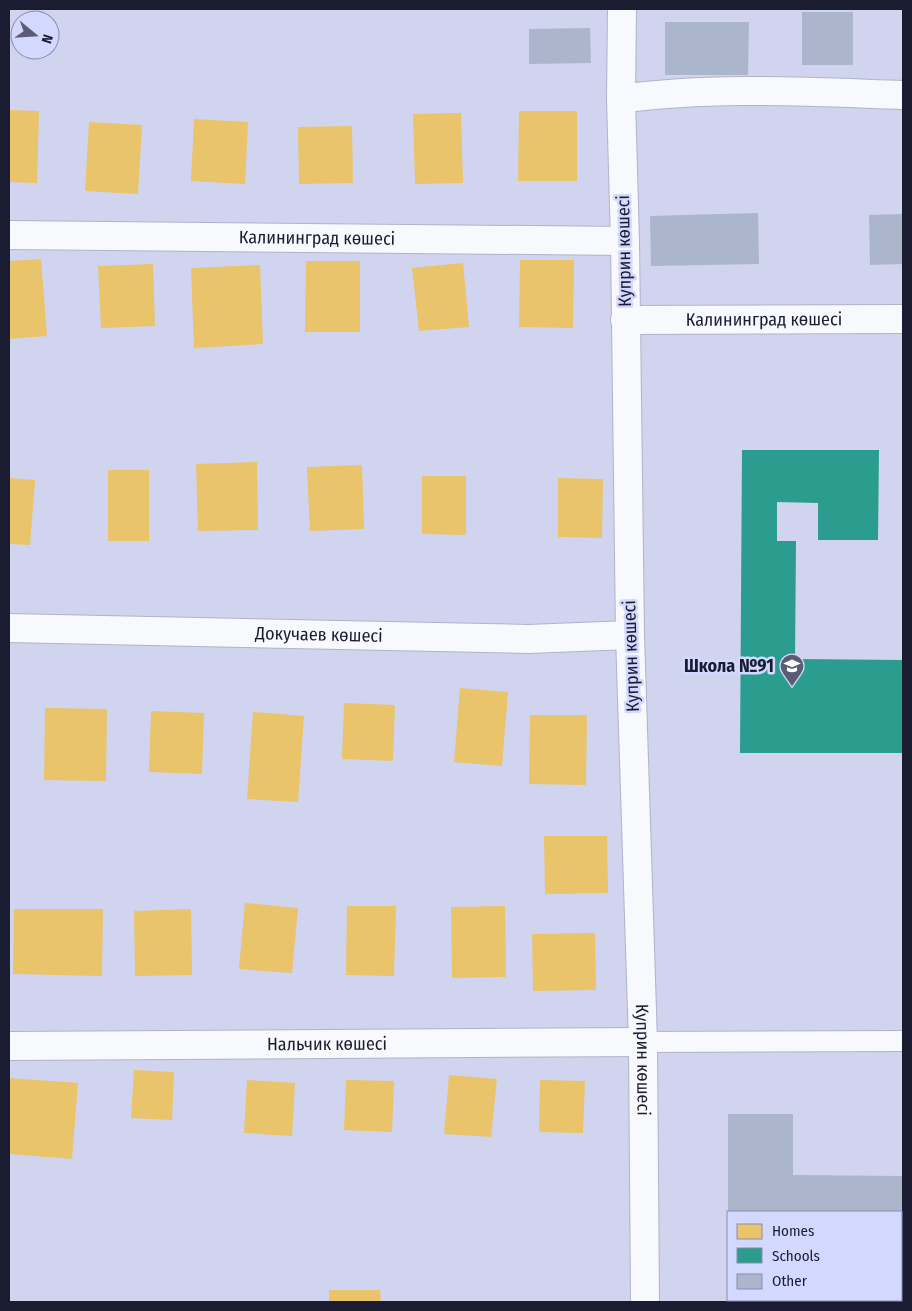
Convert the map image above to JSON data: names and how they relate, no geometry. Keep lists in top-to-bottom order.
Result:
{
  "streets": {
    "street": [
      "Калининград көшесі",
      "Куприн көшесі",
      "Докучаев көшесі",
      "Нальчик көшесі"
    ]
  },
  "crossings": [
    ["Калининград көшесі", "Куприн көшесі"],
    ["Куприн көшесі", "Докучаев көшесі"],
    ["Куприн көшесі", "Нальчик көшесі"]
  ],
  "places": {
    "school or university": ["Школа №91"]
  },
  "legend": ["Homes", "Schools", "Other"],
  "north": "right"
}
